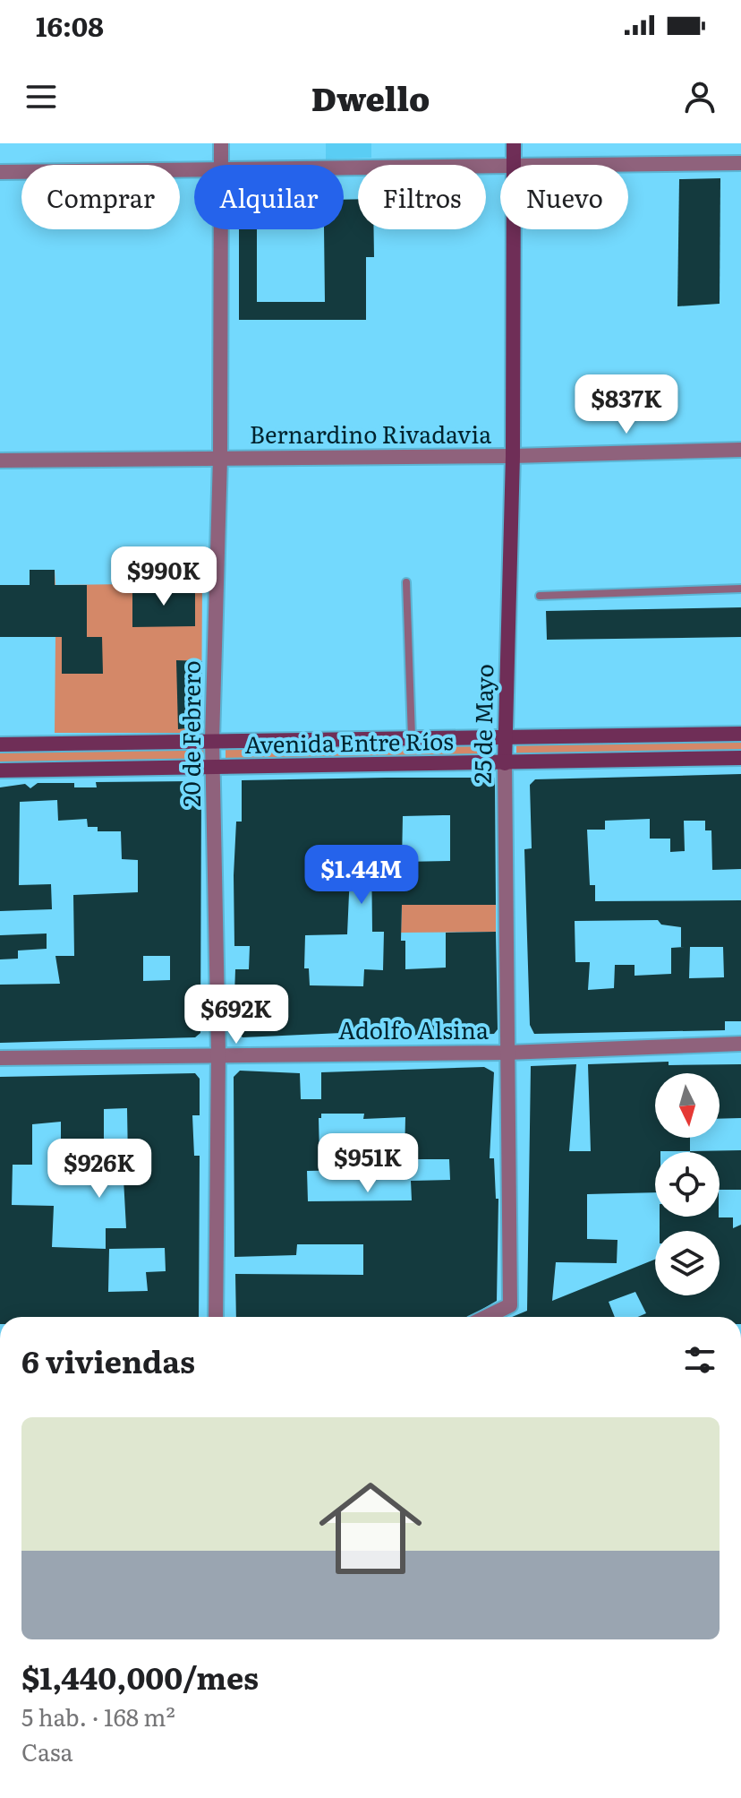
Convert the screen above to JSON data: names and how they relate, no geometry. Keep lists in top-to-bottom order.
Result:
{
  "streets": {
    "main road": ["25 de Mayo", "Avenida Entre Ríos"],
    "street": ["Bernardino Rivadavia", "20 de Febrero", "Adolfo Alsina"]
  },
  "crossings": [
    ["Bernardino Rivadavia", "25 de Mayo"],
    ["Bernardino Rivadavia", "20 de Febrero"],
    ["25 de Mayo", "Avenida Entre Ríos"],
    ["25 de Mayo", "Adolfo Alsina"],
    ["20 de Febrero", "Avenida Entre Ríos"],
    ["20 de Febrero", "Adolfo Alsina"]
  ],
  "north": "bottom",
  "page": {
    "status": "16:08",
    "header": "Dwello",
    "chip": [
      "Comprar",
      "Alquilar",
      "Filtros",
      "Nuevo"
    ],
    "price": [
      "$837K",
      "$990K",
      "$1.44M",
      "$692K",
      "$951K",
      "$926K"
    ],
    "heading": "6 viviendas",
    "list": [
      {
        "name": "$1,440,000/mes",
        "note": "5 hab. · 168 m² · Casa"
      }
    ]
  }
}
